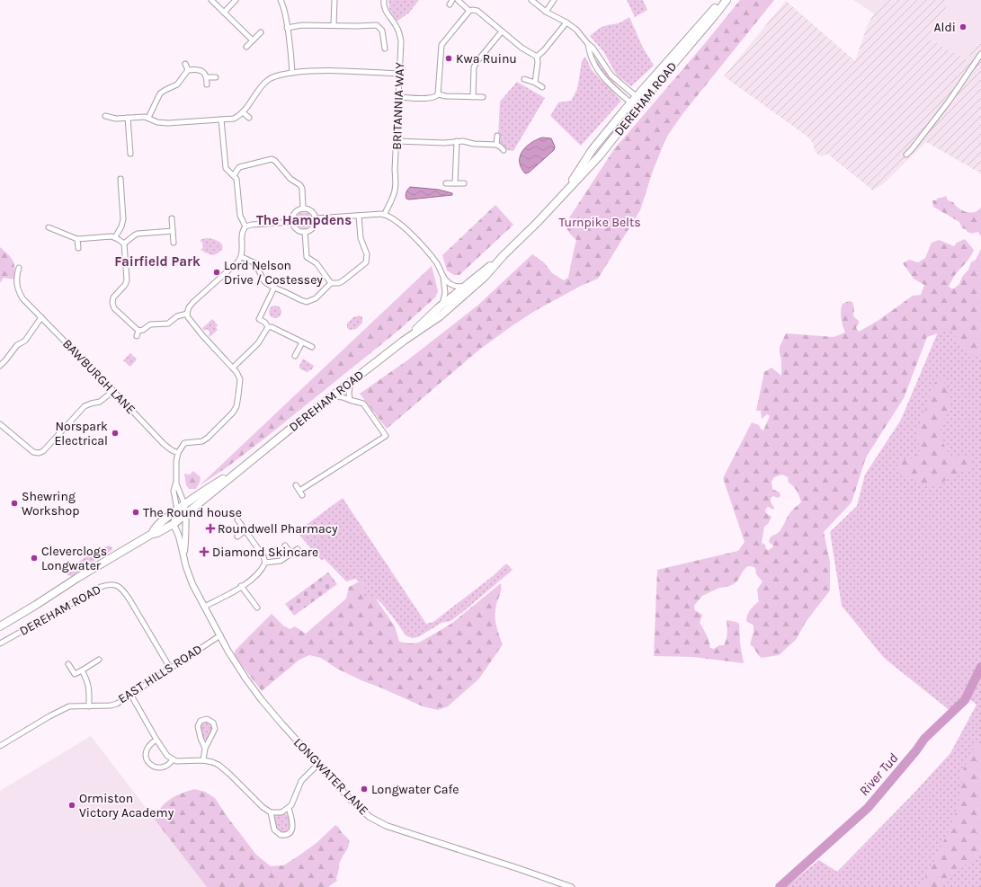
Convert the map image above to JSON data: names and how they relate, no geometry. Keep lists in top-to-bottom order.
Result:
{
  "streets": {
    "highway": ["DEREHAM ROAD"],
    "street": [
      "BRITANNIA WAY",
      "BAWBURGH LANE",
      "EAST HILLS ROAD",
      "LONGWATER LANE"
    ]
  },
  "crossings": [
    ["DEREHAM ROAD", "EAST HILLS ROAD"],
    ["DEREHAM ROAD", "LONGWATER LANE"],
    ["EAST HILLS ROAD", "LONGWATER LANE"]
  ],
  "districts": ["The Hampdens", "Fairfield Park"],
  "water": ["River Tud"],
  "parks": ["Turnpike Belts"],
  "places": {
    "other": [
      "Aldi",
      "Kwa Ruinu",
      "Lord Nelson Drive / Costessey",
      "Norspark Electrical",
      "Shewring Workshop",
      "The Round house",
      "Cleverclogs Longwater",
      "Longwater Cafe",
      "Ormiston Victory Academy"
    ],
    "health": ["Roundwell Pharmacy", "Diamond Skincare"]
  }
}
